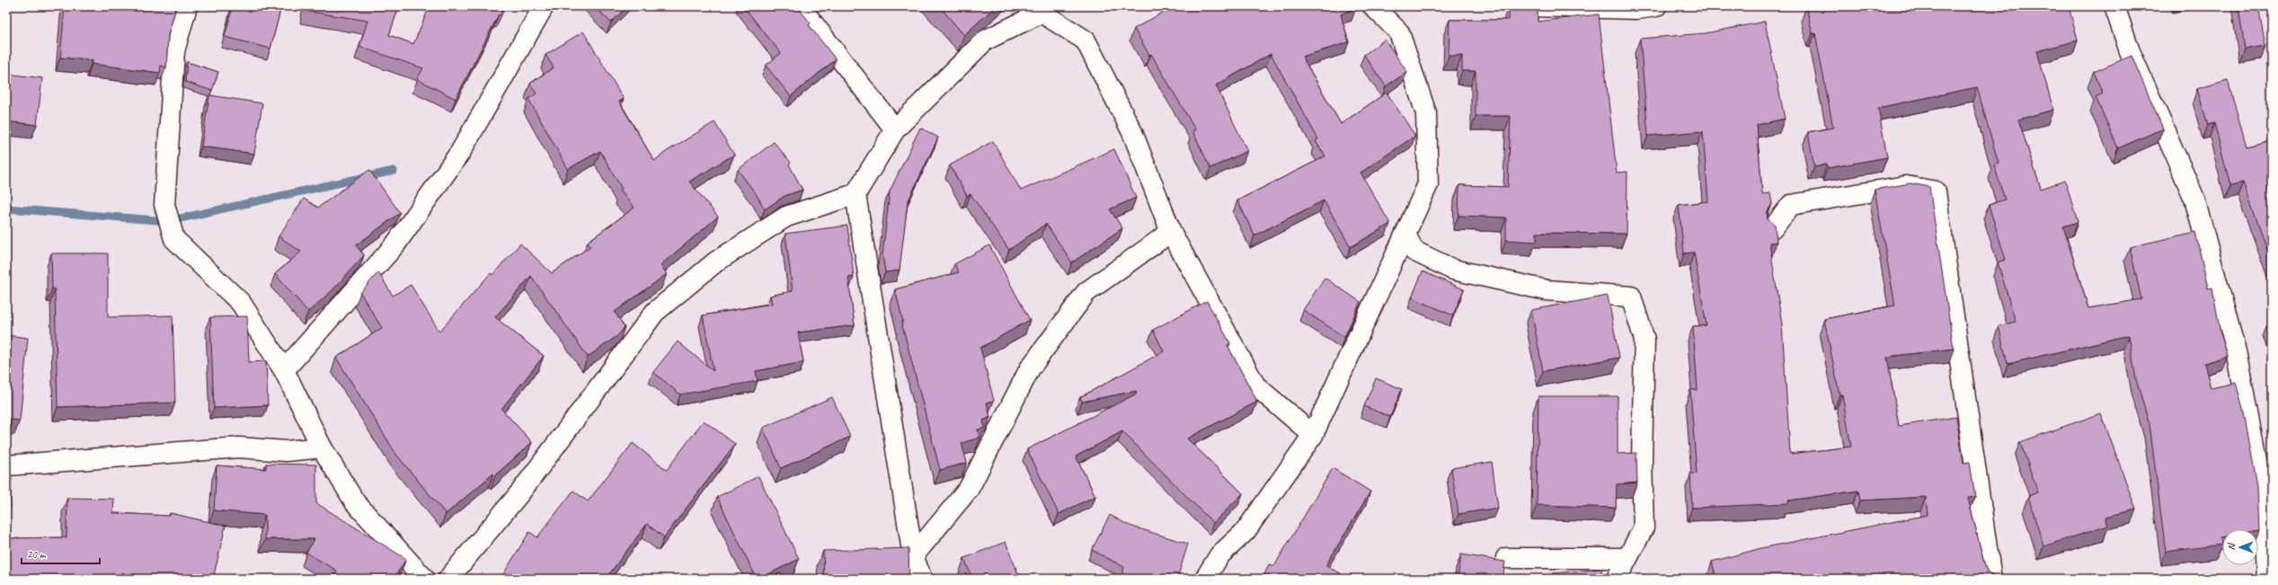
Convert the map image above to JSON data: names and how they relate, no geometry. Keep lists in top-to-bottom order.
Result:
{
  "scale_bar": "20 m",
  "north": "left"
}
